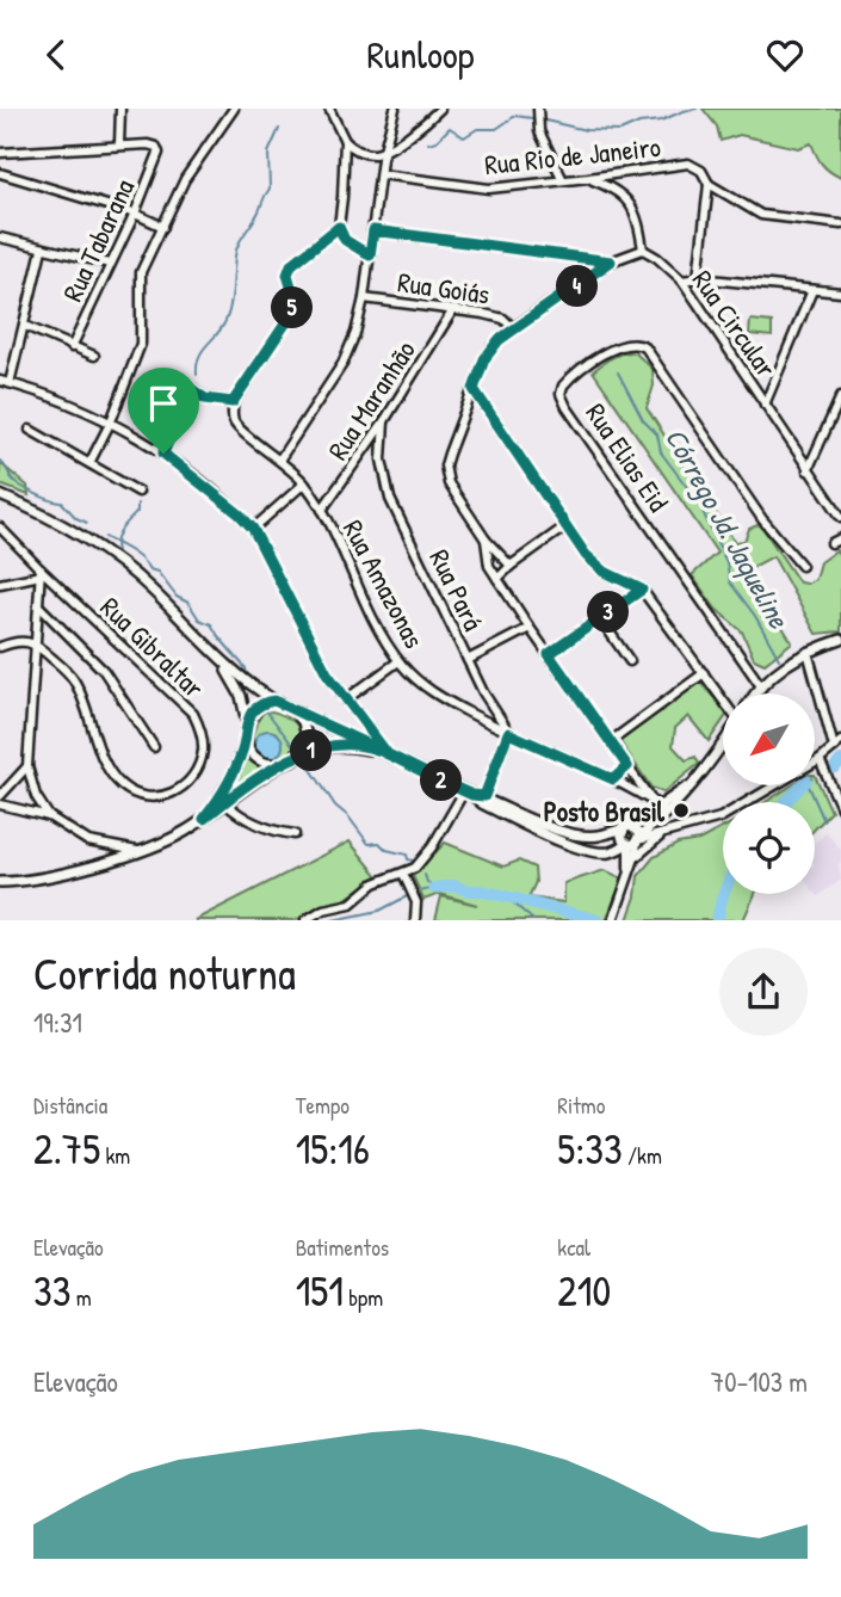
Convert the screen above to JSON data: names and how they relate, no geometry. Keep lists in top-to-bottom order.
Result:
{
  "streets": {
    "street": [
      "Rua Rio de Janeiro",
      "Rua Tabarana",
      "Rua Goiás",
      "Rua Circular",
      "Rua Maranhão",
      "Rua Elias Eid",
      "Rua Amazonas",
      "Rua Pará",
      "Rua Gibraltar"
    ]
  },
  "crossings": [
    ["Rua Goiás", "Rua Maranhão"],
    ["Rua Maranhão", "Rua Amazonas"],
    ["Rua Maranhão", "Rua Pará"],
    ["Rua Amazonas", "Rua Pará"]
  ],
  "water": ["Córrego Jd. Jaqueline"],
  "places": ["Posto Brasil"],
  "north": "bottom left",
  "page": {
    "header": "Runloop",
    "pins": [
      "4",
      "5",
      "3",
      "1",
      "2"
    ],
    "heading": ["Corrida noturna", "19:31"],
    "stats": [
      ["Distância", "2.75 km"],
      ["Tempo", "15:16"],
      ["Ritmo", "5:33 /km"],
      ["Elevação", "33 m"],
      ["Batimentos", "151 bpm"],
      ["kcal", "210"]
    ],
    "chart": ["Elevação", "70–103 m"]
  }
}
